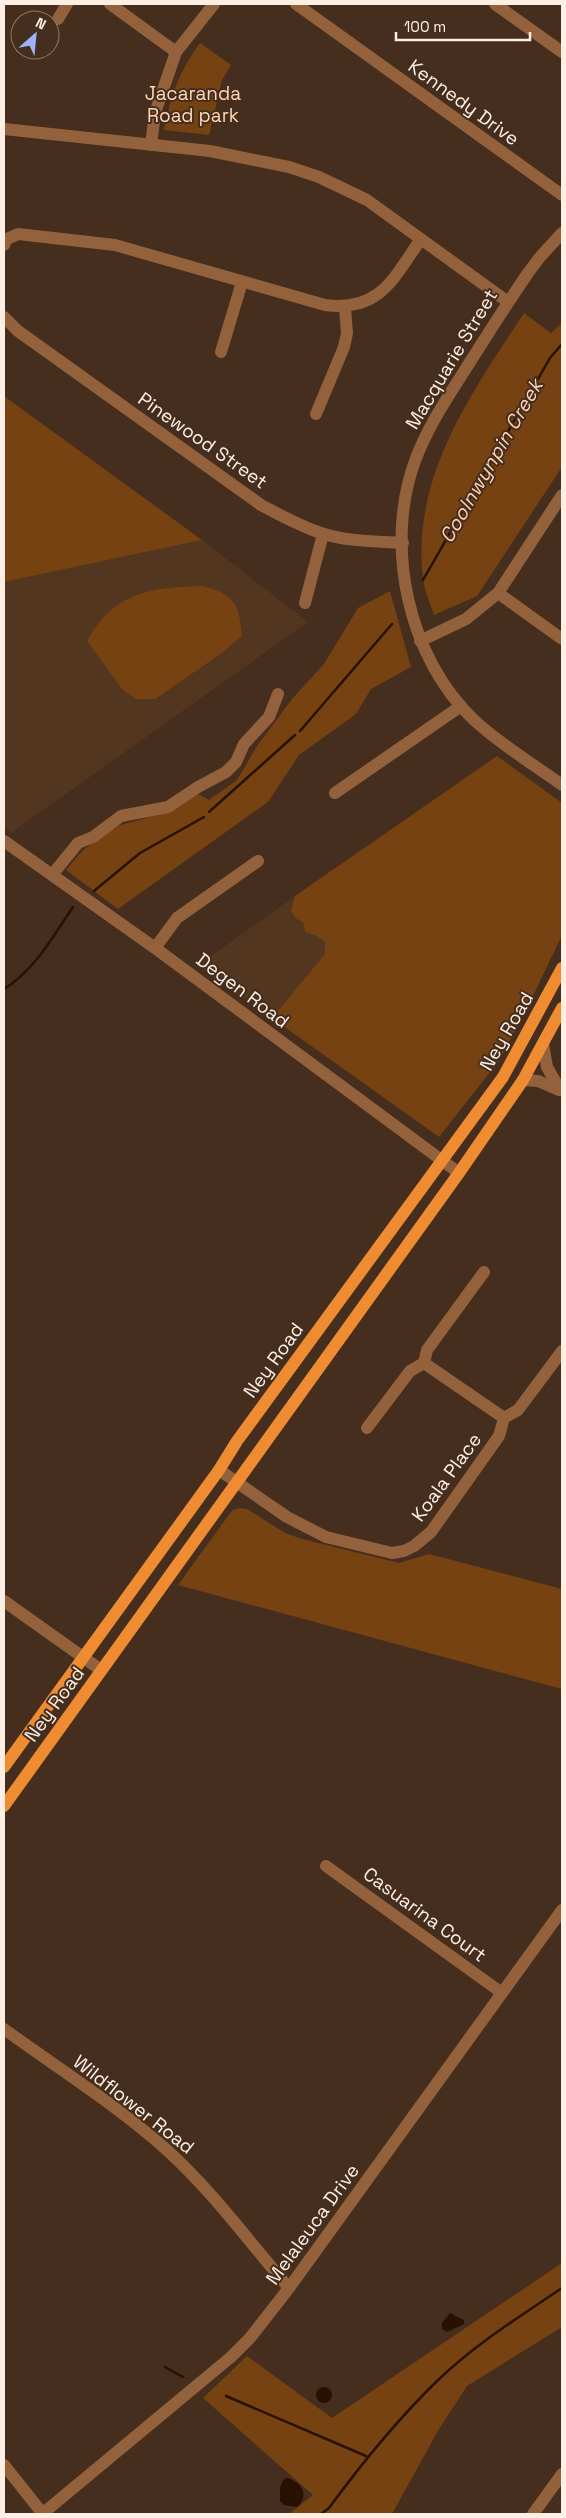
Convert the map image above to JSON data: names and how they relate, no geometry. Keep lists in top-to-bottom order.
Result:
{
  "streets": {
    "main road": ["Ney Road"],
    "street": [
      "Kennedy Drive",
      "Macquarie Street",
      "Pinewood Street",
      "Degen Road",
      "Koala Place",
      "Casuarina Court",
      "Wildflower Road",
      "Melaleuca Drive"
    ]
  },
  "crossings": [
    ["Macquarie Street", "Pinewood Street"],
    ["Degen Road", "Ney Road"],
    ["Ney Road", "Koala Place"],
    ["Casuarina Court", "Melaleuca Drive"],
    ["Wildflower Road", "Melaleuca Drive"]
  ],
  "water": ["Coolnwynpin Creek"],
  "parks": ["Jacaranda Road park"],
  "scale_bar": "100 m",
  "north": "top right"
}
